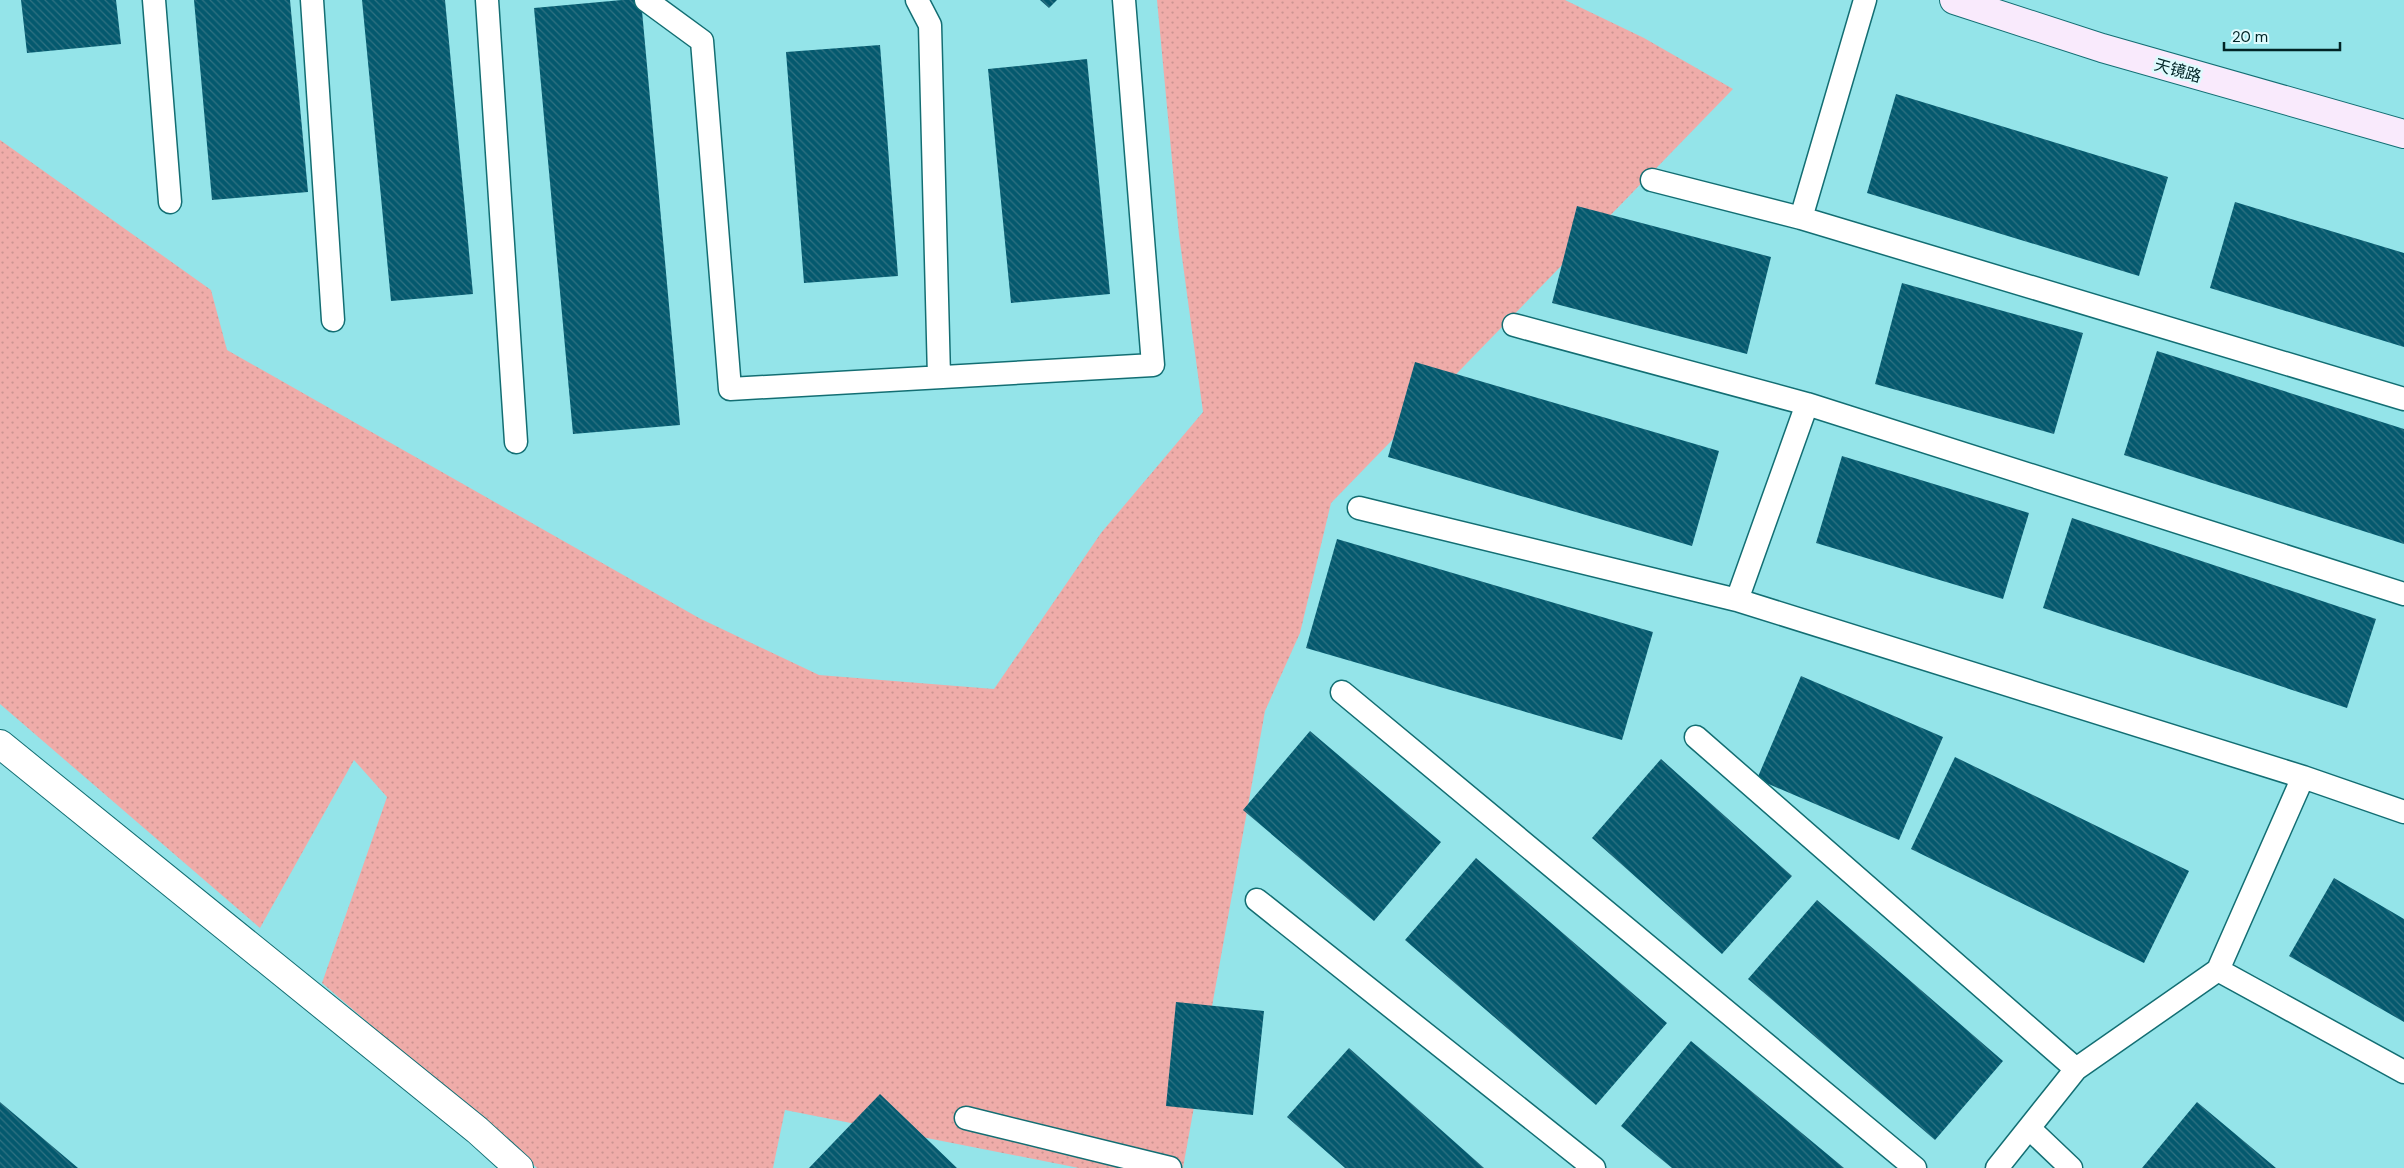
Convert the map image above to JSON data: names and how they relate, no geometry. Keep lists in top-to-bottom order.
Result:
{
  "streets": {
    "street": ["天镜路"]
  },
  "scale_bar": "20 m"
}
